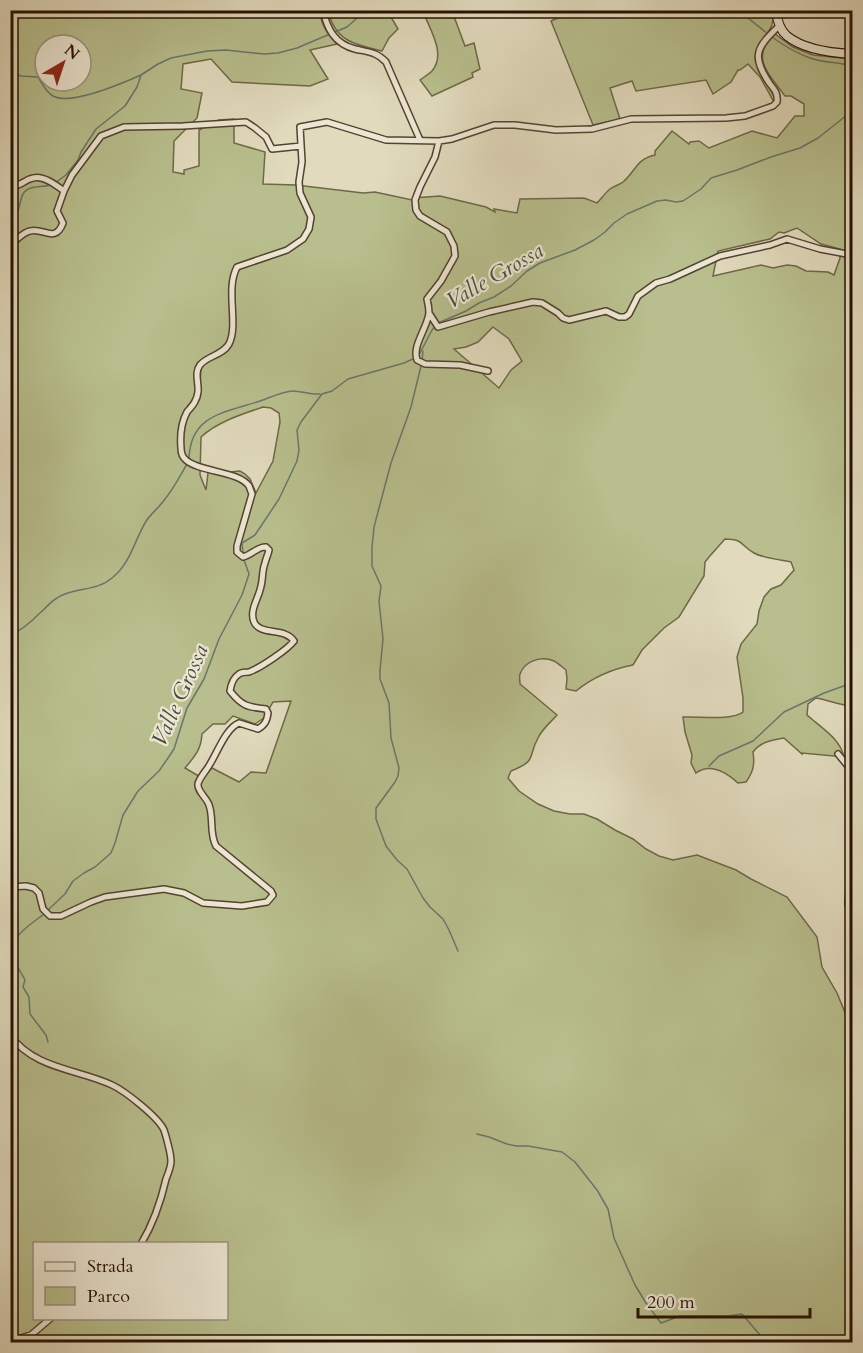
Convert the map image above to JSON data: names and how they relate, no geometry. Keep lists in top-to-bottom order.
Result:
{
  "water": ["Valle Grossa"],
  "legend": ["Strada", "Parco"],
  "scale_bar": "200 m",
  "north": "top right"
}
